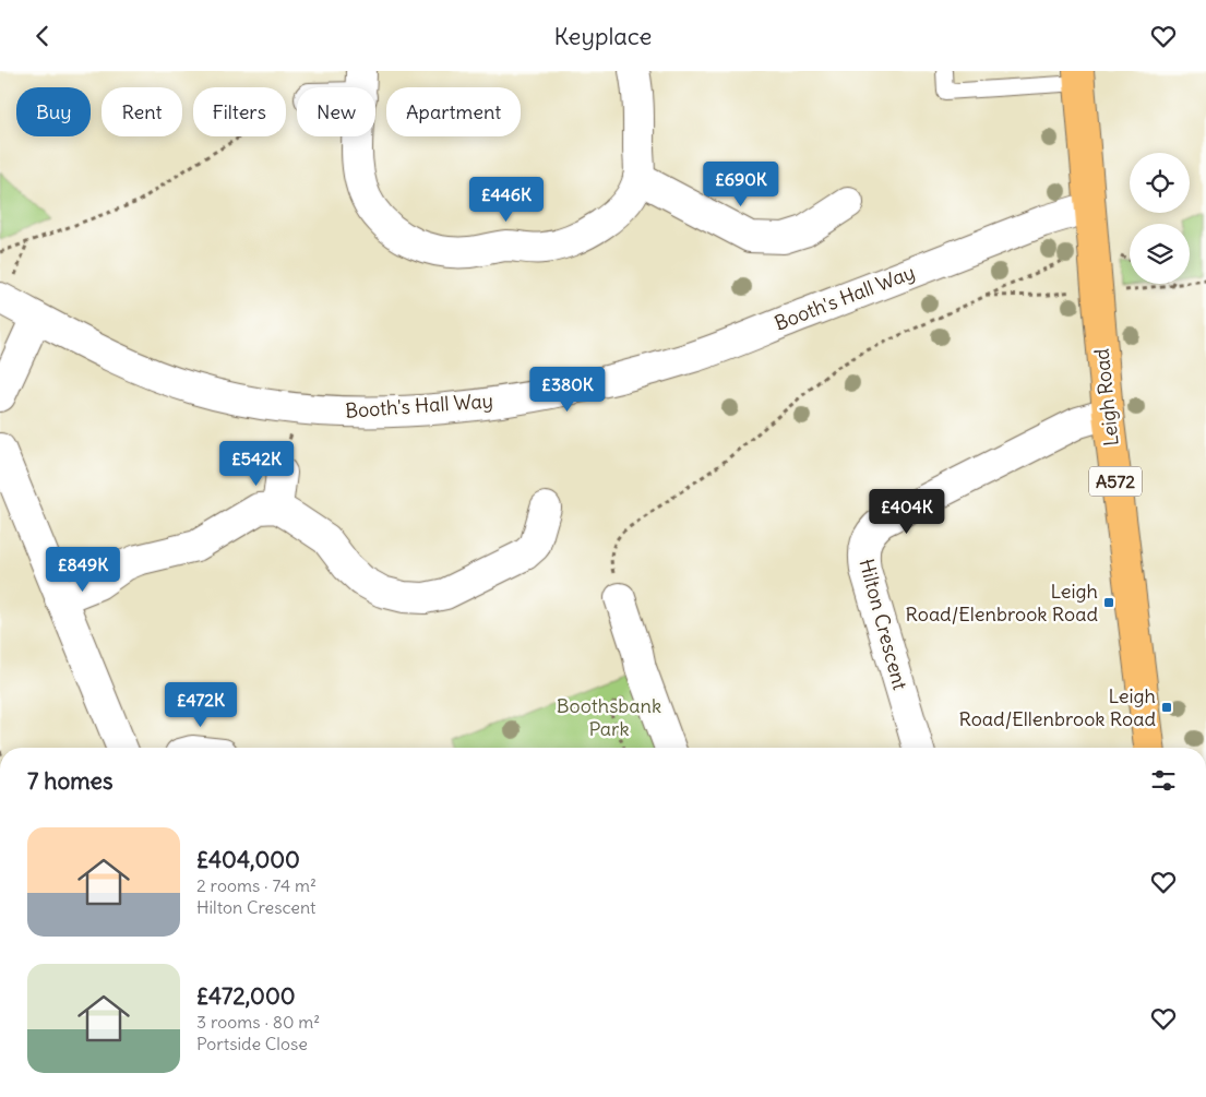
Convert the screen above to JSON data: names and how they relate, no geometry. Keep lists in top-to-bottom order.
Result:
{
  "streets": {
    "main road": ["Leigh Road", "A572"],
    "street": ["Booth's Hall Way", "Hilton Crescent"]
  },
  "crossings": [
    ["Booth's Hall Way", "Leigh Road"],
    ["Leigh Road", "Hilton Crescent"]
  ],
  "parks": ["Boothsbank Park"],
  "places": {
    "transit": ["Leigh Road/Elenbrook Road", "Leigh Road/Ellenbrook Road"]
  },
  "page": {
    "header": "Keyplace",
    "chip": [
      "Buy",
      "Rent",
      "Filters",
      "New",
      "Apartment"
    ],
    "price": [
      "£690K",
      "£446K",
      "£380K",
      "£542K",
      "£404K",
      "£849K",
      "£472K"
    ],
    "heading": "7 homes",
    "list": [
      {
        "name": "£404,000",
        "note": "2 rooms · 74 m² · Hilton Crescent"
      },
      {
        "name": "£472,000",
        "note": "3 rooms · 80 m² · Portside Close"
      }
    ]
  }
}
